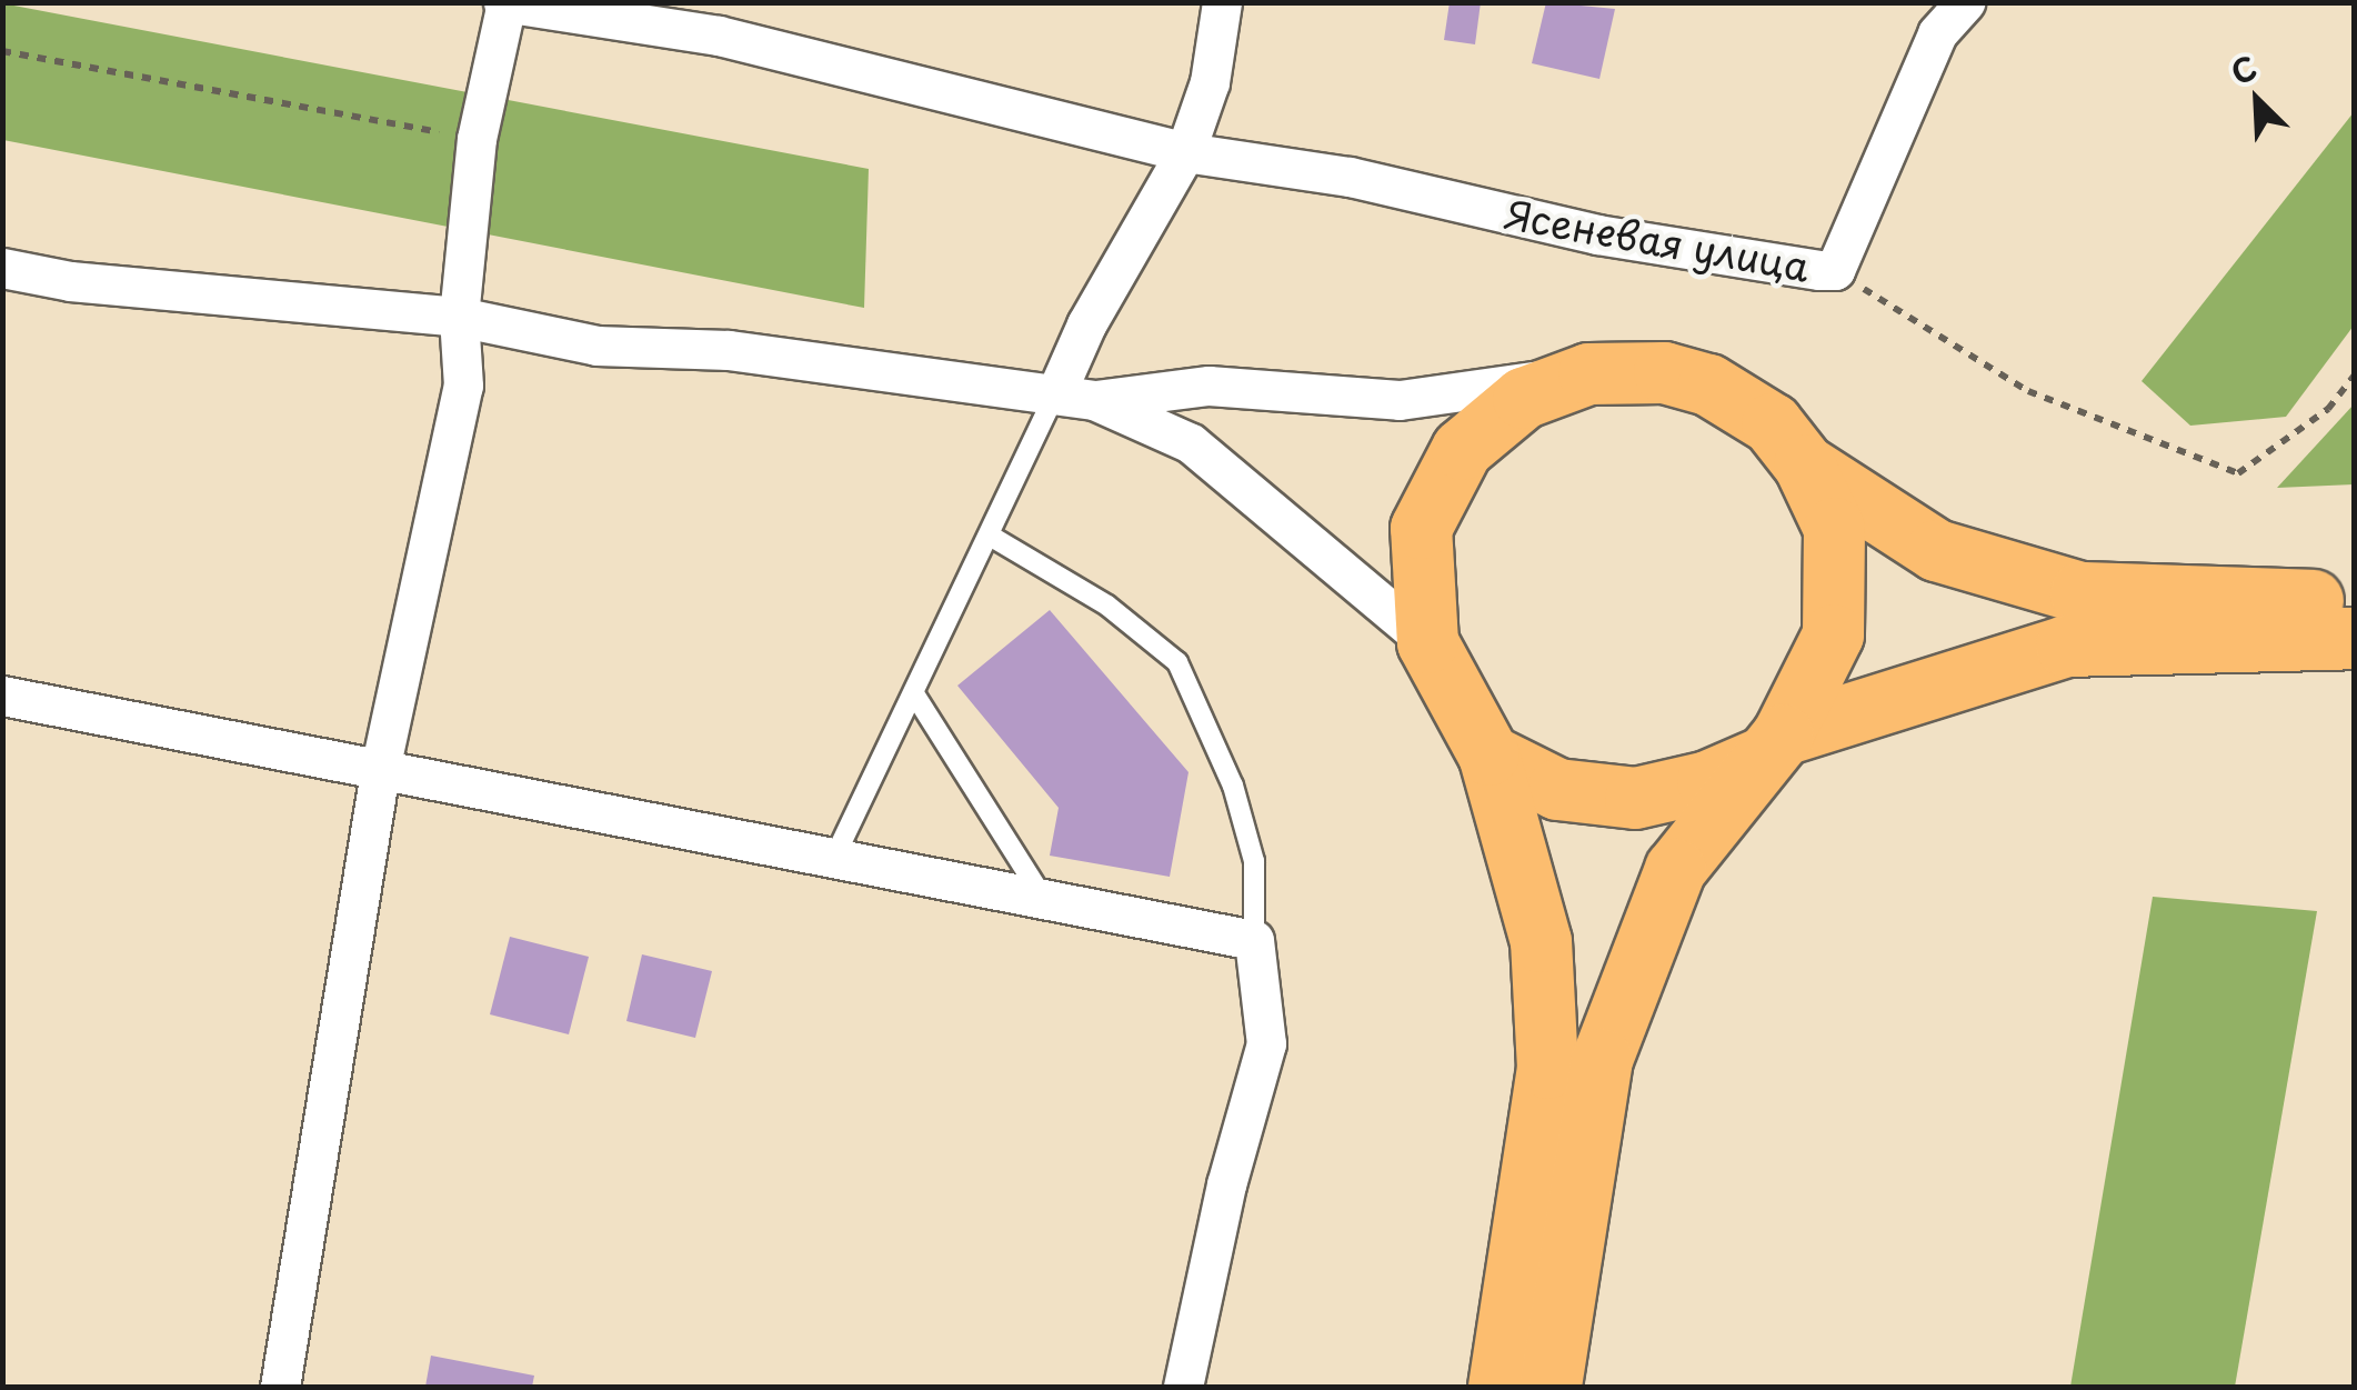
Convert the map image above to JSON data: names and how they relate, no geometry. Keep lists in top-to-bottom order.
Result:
{
  "streets": {
    "street": ["Ясеневая улица"]
  },
  "north": "top left"
}
